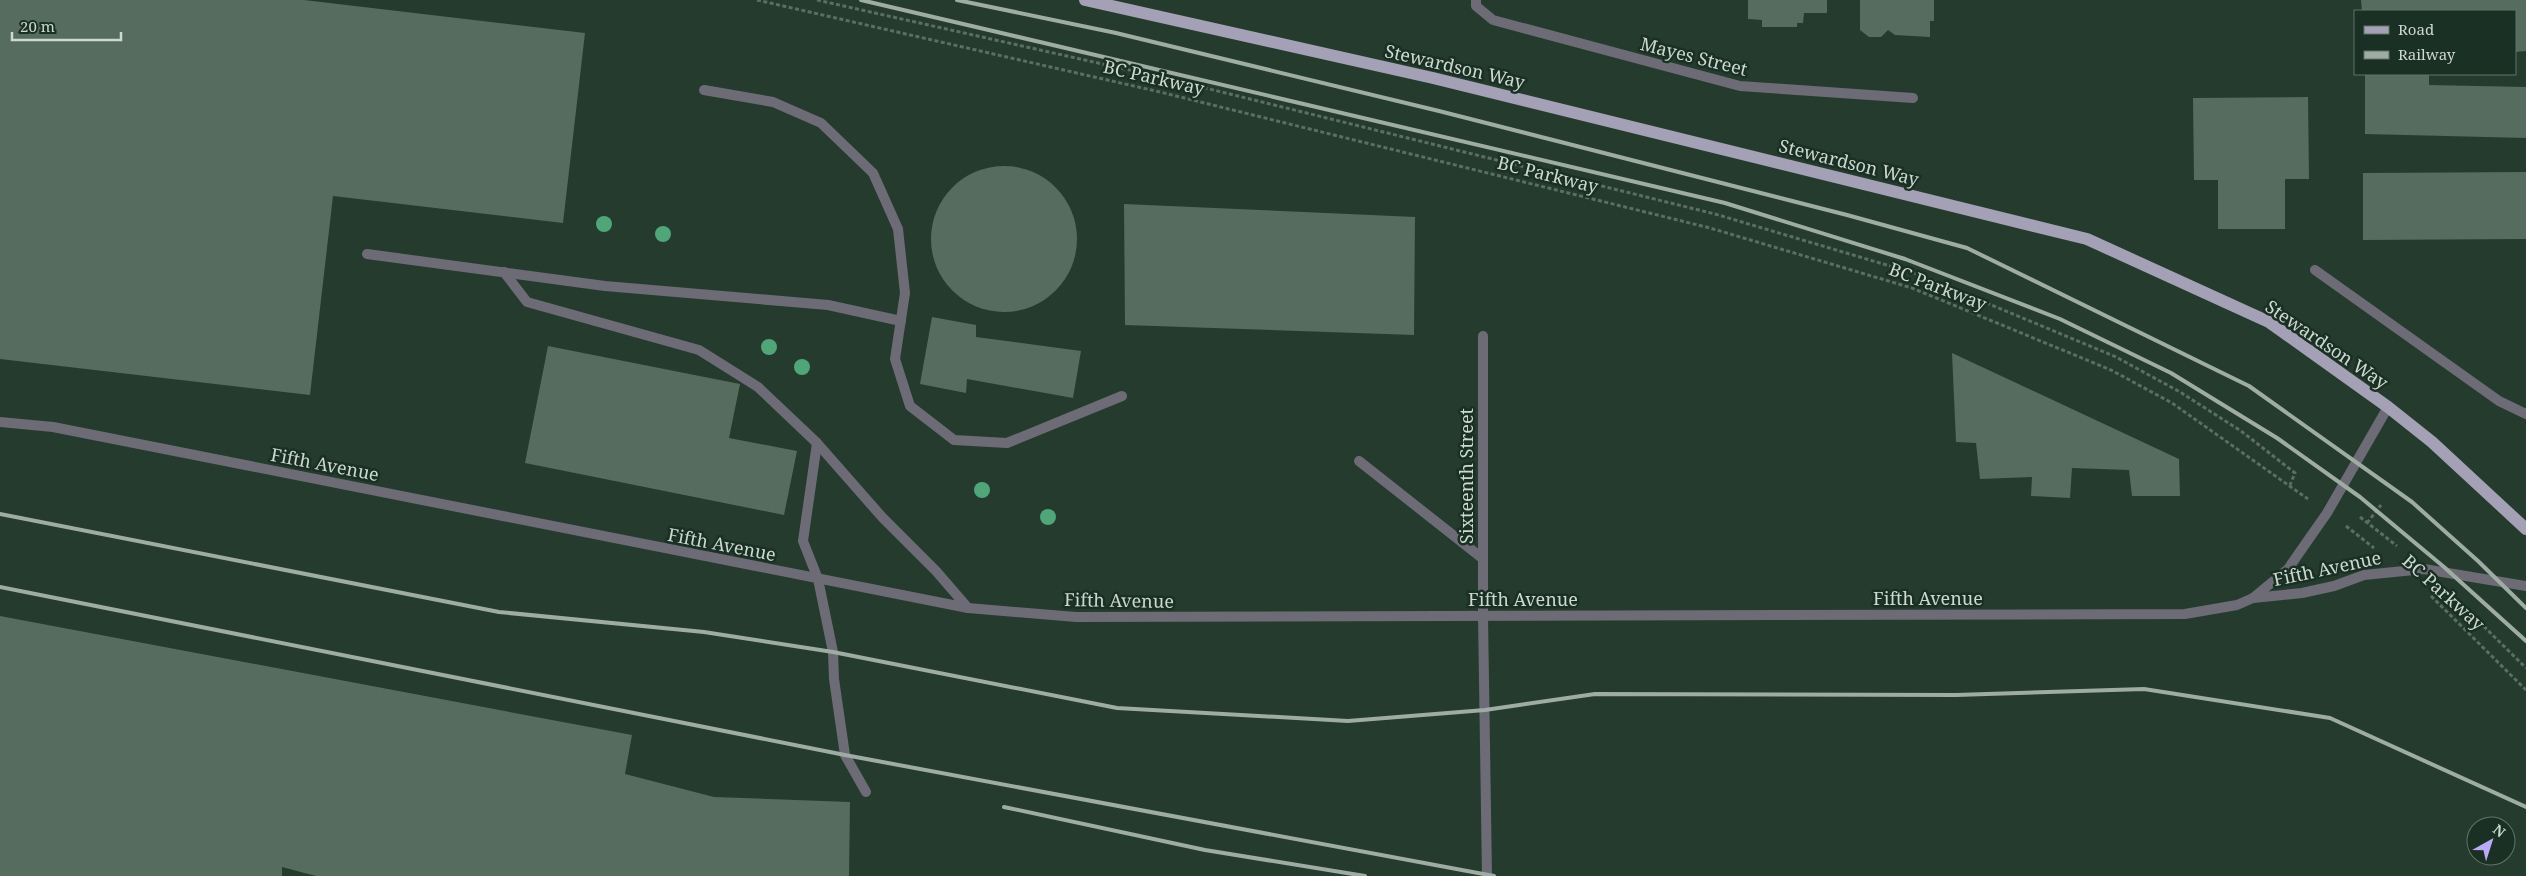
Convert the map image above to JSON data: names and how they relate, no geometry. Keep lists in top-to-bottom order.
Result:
{
  "streets": {
    "main road": ["Stewardson Way"],
    "street": ["Mayes Street", "Fifth Avenue", "Sixteenth Street"],
    "path": ["BC Parkway"]
  },
  "crossings": [
    ["Stewardson Way", "Fifth Avenue"],
    ["BC Parkway", "Fifth Avenue"],
    ["Fifth Avenue", "Sixteenth Street"]
  ],
  "legend": ["Road", "Railway"],
  "scale_bar": "20 m",
  "north": "top right"
}
